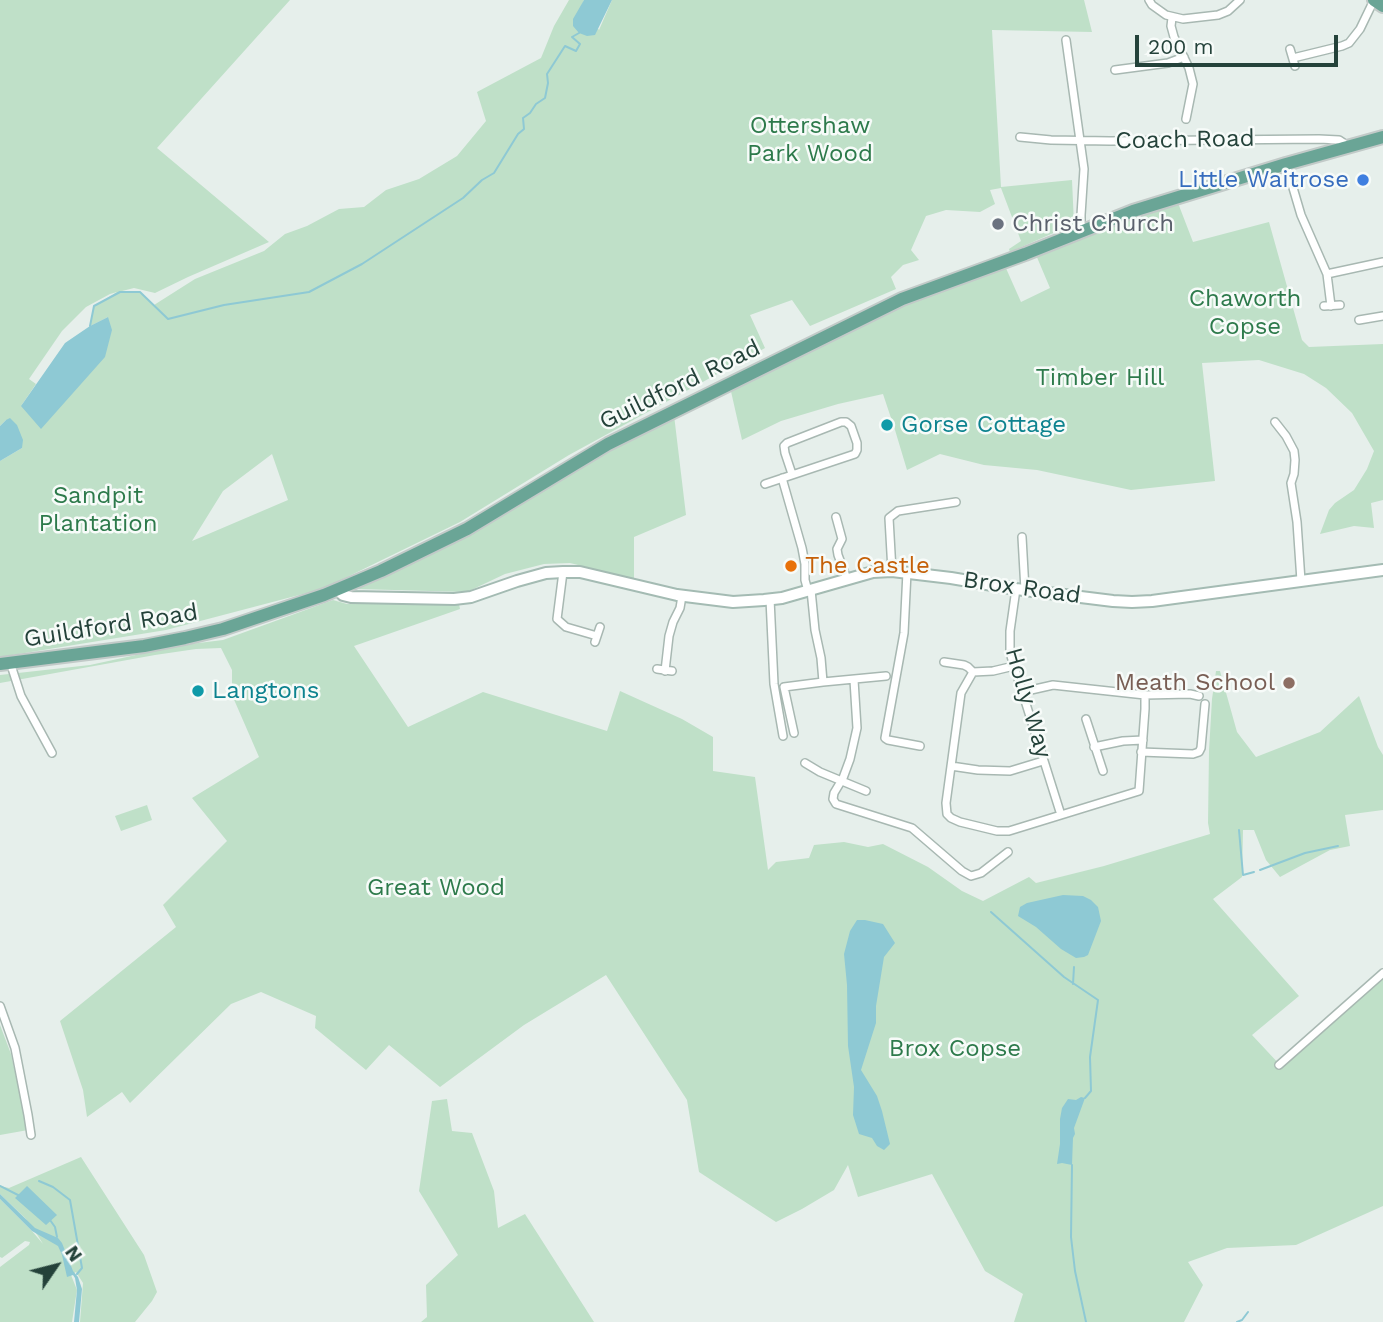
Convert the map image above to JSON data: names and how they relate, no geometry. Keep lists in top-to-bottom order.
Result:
{
  "streets": {
    "main road": ["Guildford Road"],
    "street": ["Coach Road", "Brox Road", "Holly Way"]
  },
  "crossings": [
    ["Coach Road", "Guildford Road"],
    ["Guildford Road", "Brox Road"],
    ["Brox Road", "Holly Way"]
  ],
  "parks": [
    "Ottershaw Park Wood",
    "Chaworth Copse",
    "Timber Hill",
    "Sandpit Plantation",
    "Great Wood",
    "Brox Copse"
  ],
  "places": [
    "Little Waitrose",
    "Christ Church",
    "Gorse Cottage",
    "The Castle",
    "Meath School",
    "Langtons"
  ],
  "scale_bar": "200 m",
  "north": "top right"
}
